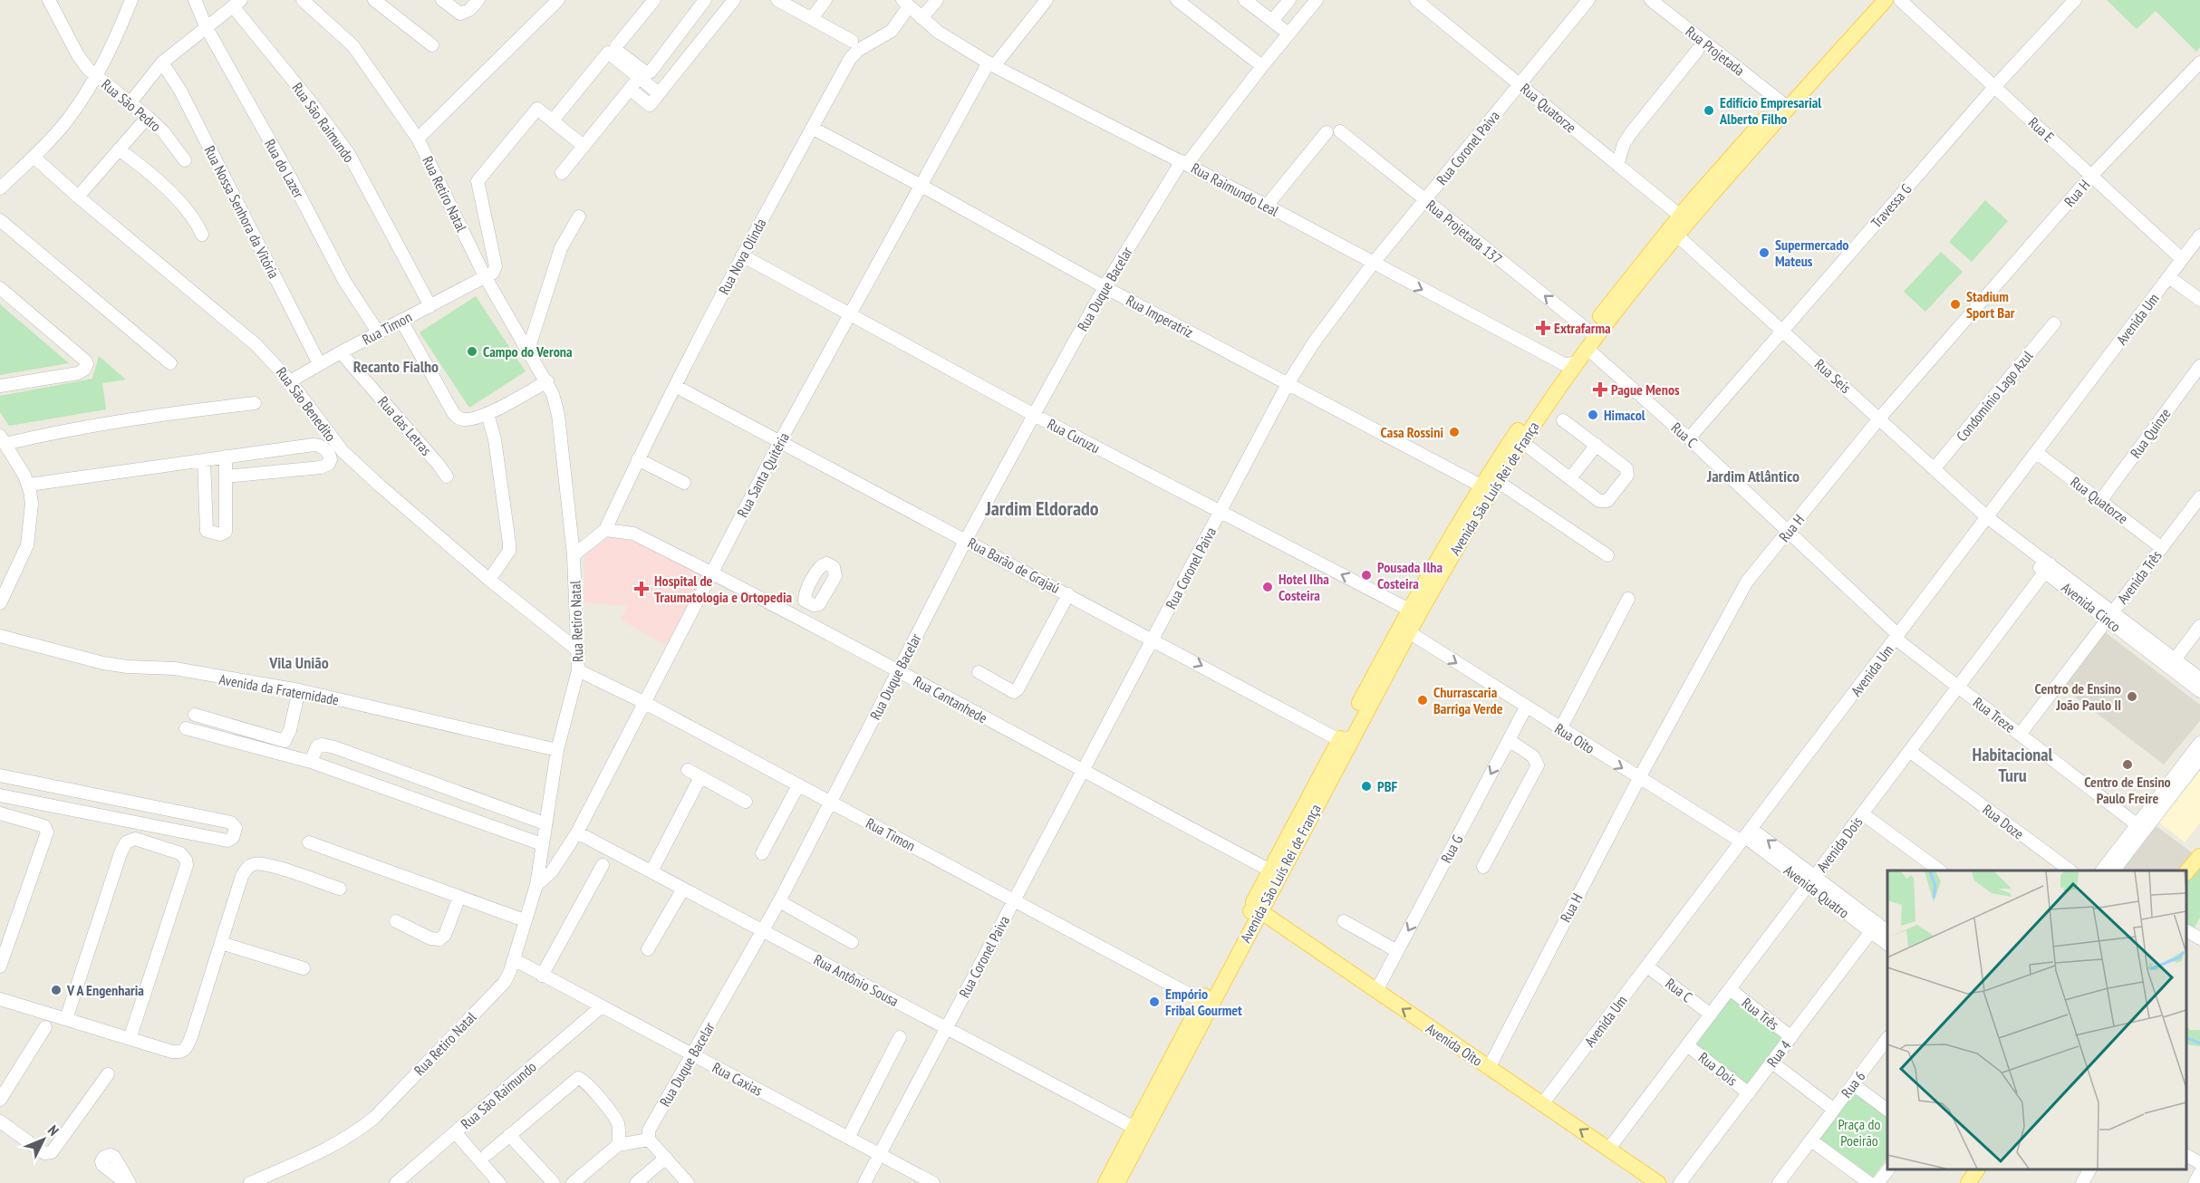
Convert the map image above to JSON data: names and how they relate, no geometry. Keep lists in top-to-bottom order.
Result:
{
  "streets": {
    "main road": ["Avenida São Luís Rei de França", "Avenida Oito"],
    "street": [
      "Rua Projetada",
      "Rua São Pedro",
      "Rua Quatorze",
      "Rua São Raimundo",
      "Rua E",
      "Rua Coronel Paiva",
      "Rua do Lazer",
      "Rua Raimundo Leal",
      "Rua H",
      "Rua Retiro Natal",
      "Travessa G",
      "Rua Nossa Senhora da Vitória",
      "Rua Projetada 137",
      "Rua Nova Olinda",
      "Rua Duque Bacelar",
      "Rua Imperatriz",
      "Avenida Um",
      "Rua Timon",
      "Rua Seis",
      "Condomínio Lago Azul",
      "Rua São Benedito",
      "Rua das Letras",
      "Rua Quinze",
      "Rua C",
      "Rua Curuzu",
      "Rua Santa Quitéria",
      "Rua Barão de Grajaú",
      "Avenida Três",
      "Avenida Cinco",
      "Avenida da Fraternidade",
      "Rua Cantanhede",
      "Rua Treze",
      "Rua Oito",
      "Rua Doze",
      "Avenida Dois",
      "Rua G",
      "Avenida Quatro",
      "Rua Antônio Sousa",
      "Rua Três",
      "Rua 4",
      "Rua Dois",
      "Rua Caxias",
      "Rua 6"
    ]
  },
  "crossings": [
    ["Rua Projetada", "Avenida São Luís Rei de França"],
    ["Rua Quatorze", "Rua Coronel Paiva"],
    ["Rua Quatorze", "Avenida Um"],
    ["Rua Quatorze", "Rua Quinze"],
    ["Rua Quatorze", "Avenida São Luís Rei de França"],
    ["Rua Quatorze", "Avenida Três"],
    ["Rua São Raimundo", "Rua Timon"],
    ["Rua São Raimundo", "Rua Caxias"],
    ["Rua E", "Rua H"],
    ["Rua E", "Travessa G"],
    ["Rua E", "Avenida Um"],
    ["Rua Coronel Paiva", "Rua Raimundo Leal"],
    ["Rua Coronel Paiva", "Rua Projetada 137"],
    ["Rua Coronel Paiva", "Rua Imperatriz"],
    ["Rua Coronel Paiva", "Rua Timon"],
    ["Rua Coronel Paiva", "Rua Curuzu"],
    ["Rua Coronel Paiva", "Rua Barão de Grajaú"],
    ["Rua Coronel Paiva", "Rua Cantanhede"],
    ["Rua Coronel Paiva", "Rua Antônio Sousa"],
    ["Rua Coronel Paiva", "Rua Caxias"],
    ["Rua do Lazer", "Rua Timon"],
    ["Rua Raimundo Leal", "Rua Nova Olinda"],
    ["Rua Raimundo Leal", "Rua Duque Bacelar"],
    ["Rua Raimundo Leal", "Rua Santa Quitéria"],
    ["Rua Raimundo Leal", "Avenida São Luís Rei de França"],
    ["Rua H", "Rua Seis"],
    ["Rua H", "Rua C"],
    ["Rua H", "Rua Oito"],
    ["Rua H", "Avenida Oito"],
    ["Rua Retiro Natal", "Rua Timon"],
    ["Rua Retiro Natal", "Rua São Benedito"],
    ["Rua Retiro Natal", "Rua Santa Quitéria"],
    ["Rua Retiro Natal", "Avenida da Fraternidade"],
    ["Rua Retiro Natal", "Rua Caxias"],
    ["Travessa G", "Rua Seis"],
    ["Travessa G", "Rua C"],
    ["Rua Nossa Senhora da Vitória", "Rua Timon"],
    ["Rua Projetada 137", "Avenida São Luís Rei de França"],
    ["Rua Nova Olinda", "Rua Imperatriz"],
    ["Rua Nova Olinda", "Rua Curuzu"],
    ["Rua Nova Olinda", "Rua Barão de Grajaú"],
    ["Rua Nova Olinda", "Rua Cantanhede"],
    ["Rua Duque Bacelar", "Rua Imperatriz"],
    ["Rua Duque Bacelar", "Rua Timon"],
    ["Rua Duque Bacelar", "Rua Curuzu"],
    ["Rua Duque Bacelar", "Rua Barão de Grajaú"],
    ["Rua Duque Bacelar", "Rua Cantanhede"],
    ["Rua Duque Bacelar", "Rua Antônio Sousa"],
    ["Rua Duque Bacelar", "Rua Caxias"],
    ["Rua Imperatriz", "Rua Santa Quitéria"],
    ["Rua Imperatriz", "Avenida São Luís Rei de França"],
    ["Avenida Um", "Rua Seis"],
    ["Avenida Um", "Rua C"],
    ["Avenida Um", "Avenida Cinco"],
    ["Avenida Um", "Rua Treze"],
    ["Avenida Um", "Rua Oito"],
    ["Avenida Um", "Avenida Quatro"],
    ["Avenida Um", "Avenida Oito"],
    ["Rua Timon", "Rua São Benedito"],
    ["Rua Timon", "Rua das Letras"],
    ["Rua Timon", "Rua Santa Quitéria"],
    ["Rua Timon", "Avenida São Luís Rei de França"],
    ["Rua Seis", "Condomínio Lago Azul"],
    ["Rua Seis", "Avenida São Luís Rei de França"],
    ["Rua Seis", "Avenida Cinco"],
    ["Rua C", "Avenida São Luís Rei de França"],
    ["Rua C", "Rua Treze"],
    ["Rua C", "Avenida Dois"],
    ["Rua Curuzu", "Rua Santa Quitéria"],
    ["Rua Curuzu", "Avenida São Luís Rei de França"],
    ["Rua Santa Quitéria", "Rua Barão de Grajaú"],
    ["Rua Santa Quitéria", "Rua Cantanhede"],
    ["Rua Santa Quitéria", "Rua Antônio Sousa"],
    ["Avenida São Luís Rei de França", "Rua Barão de Grajaú"],
    ["Avenida São Luís Rei de França", "Rua Cantanhede"],
    ["Avenida São Luís Rei de França", "Rua Oito"],
    ["Avenida São Luís Rei de França", "Rua Antônio Sousa"],
    ["Avenida São Luís Rei de França", "Avenida Oito"],
    ["Avenida Três", "Avenida Cinco"],
    ["Avenida Três", "Rua Treze"],
    ["Avenida Cinco", "Avenida Dois"],
    ["Rua Treze", "Avenida Dois"],
    ["Rua Oito", "Rua G"],
    ["Rua Oito", "Avenida Quatro"],
    ["Rua Doze", "Avenida Dois"],
    ["Avenida Dois", "Avenida Quatro"],
    ["Avenida Dois", "Rua Três"],
    ["Avenida Dois", "Avenida Oito"],
    ["Avenida Dois", "Rua Dois"],
    ["Rua G", "Avenida Oito"],
    ["Avenida Quatro", "Rua 4"],
    ["Rua Três", "Rua 4"],
    ["Rua 4", "Rua Dois"]
  ],
  "one_way": [
    "Rua Projetada 137",
    "Rua Oito",
    "Rua G",
    "Avenida Oito"
  ],
  "districts": [
    "Recanto Fialho",
    "Jardim Atlântico",
    "Jardim Eldorado",
    "Vila União",
    "Habitacional Turu"
  ],
  "parks": ["Praça do Poeirão"],
  "places": {
    "other": [
      "Edifício Empresarial Alberto Filho",
      "Supermercado Mateus",
      "Stadium Sport Bar",
      "Campo do Verona",
      "Himacol",
      "Casa Rossini",
      "Pousada Ilha Costeira",
      "Hotel Ilha Costeira",
      "Centro de Ensino João Paulo II",
      "Churrascaria Barriga Verde",
      "Centro de Ensino Paulo Freire",
      "PBF",
      "V A Engenharia",
      "Empório Fribal Gourmet"
    ],
    "health": ["Extrafarma", "Pague Menos", "Hospital de Traumatologia e Ortopedia"]
  },
  "north": "top right"
}
